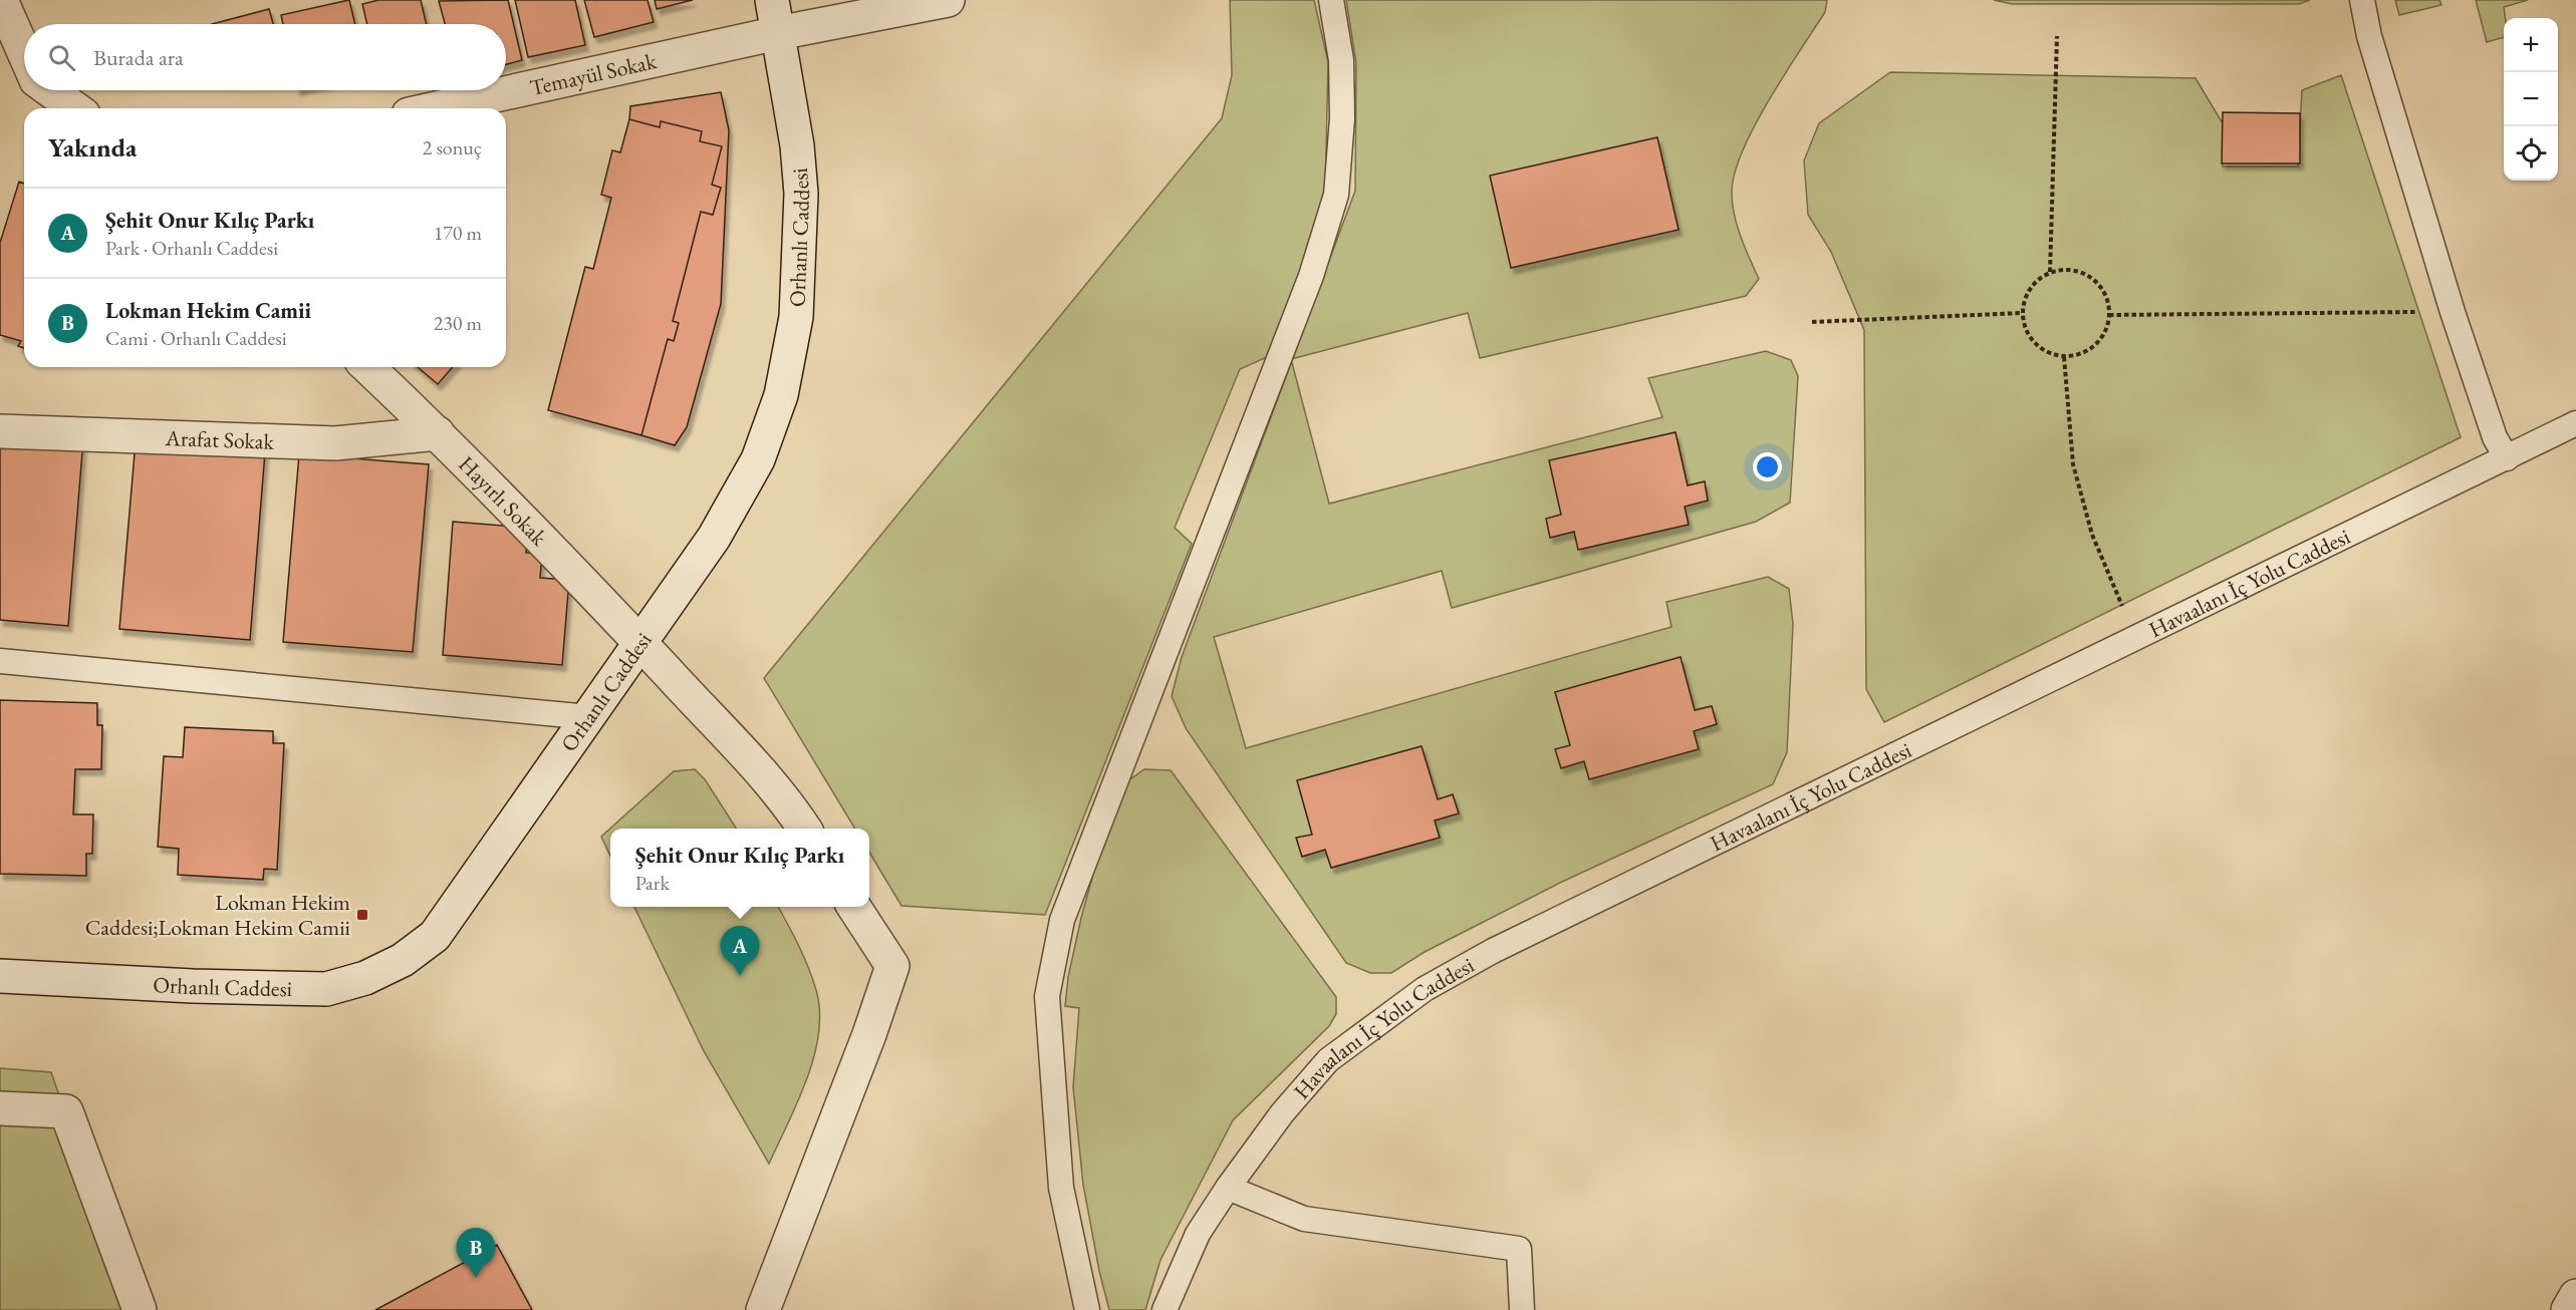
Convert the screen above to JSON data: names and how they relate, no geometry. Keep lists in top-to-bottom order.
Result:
{
  "streets": {
    "street": [
      "Temayül Sokak",
      "Orhanlı Caddesi",
      "Arafat Sokak",
      "Hayırlı Sokak"
    ],
    "lane": ["Havaalanı İç Yolu Caddesi"]
  },
  "crossings": [
    ["Temayül Sokak", "Orhanlı Caddesi"],
    ["Orhanlı Caddesi", "Hayırlı Sokak"],
    ["Arafat Sokak", "Hayırlı Sokak"]
  ],
  "places": {
    "transit": ["Lokman Hekim Caddesi;Lokman Hekim Camii"]
  },
  "page": {
    "map_buttons": ["+", "−"],
    "search": "Burada ara",
    "heading": ["Yakında", "2 sonuç"],
    "list": [
      {
        "mark": "A",
        "name": "Şehit Onur Kılıç Parkı",
        "note": "Park · Orhanlı Caddesi",
        "value": "170 m"
      },
      {
        "mark": "B",
        "name": "Lokman Hekim Camii",
        "note": "Cami · Orhanlı Caddesi",
        "value": "230 m"
      }
    ],
    "popup": ["Şehit Onur Kılıç Parkı", "Park"],
    "pins": ["A", "B"]
  }
}
